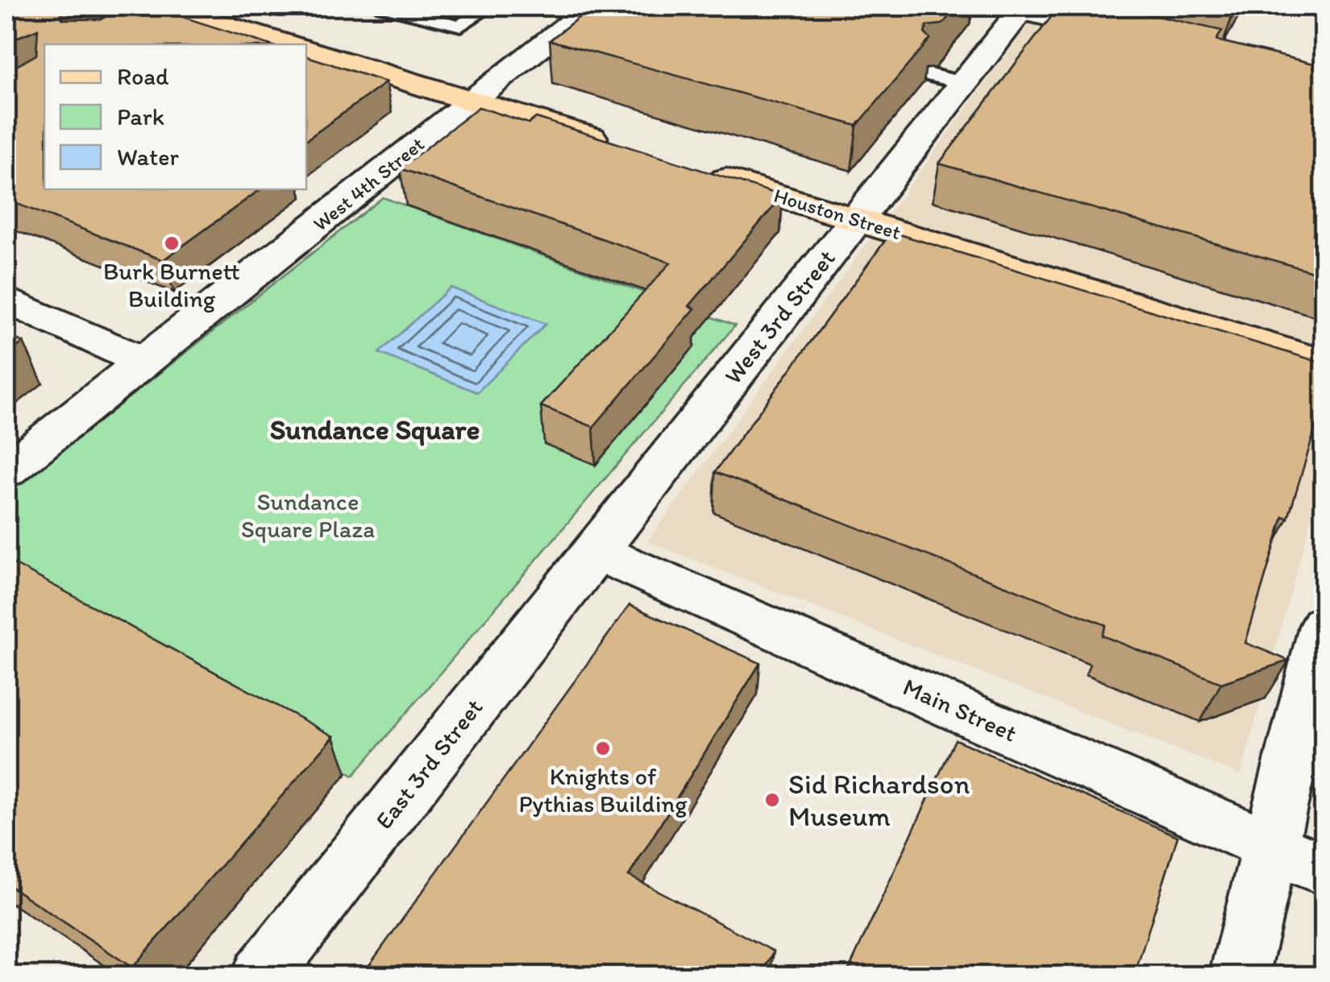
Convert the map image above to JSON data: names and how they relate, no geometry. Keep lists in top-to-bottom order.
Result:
{
  "streets": {
    "main road": ["Houston Street"],
    "street": [
      "West 4th Street",
      "West 3rd Street",
      "Main Street",
      "East 3rd Street"
    ]
  },
  "crossings": [
    ["Houston Street", "West 3rd Street"],
    ["West 3rd Street", "Main Street"],
    ["West 3rd Street", "East 3rd Street"],
    ["Main Street", "East 3rd Street"]
  ],
  "districts": ["Sundance Square"],
  "parks": ["Sundance Square Plaza"],
  "places": ["Burk Burnett Building", "Knights of Pythias Building", "Sid Richardson Museum"],
  "legend": ["Road", "Park", "Water"]
}
